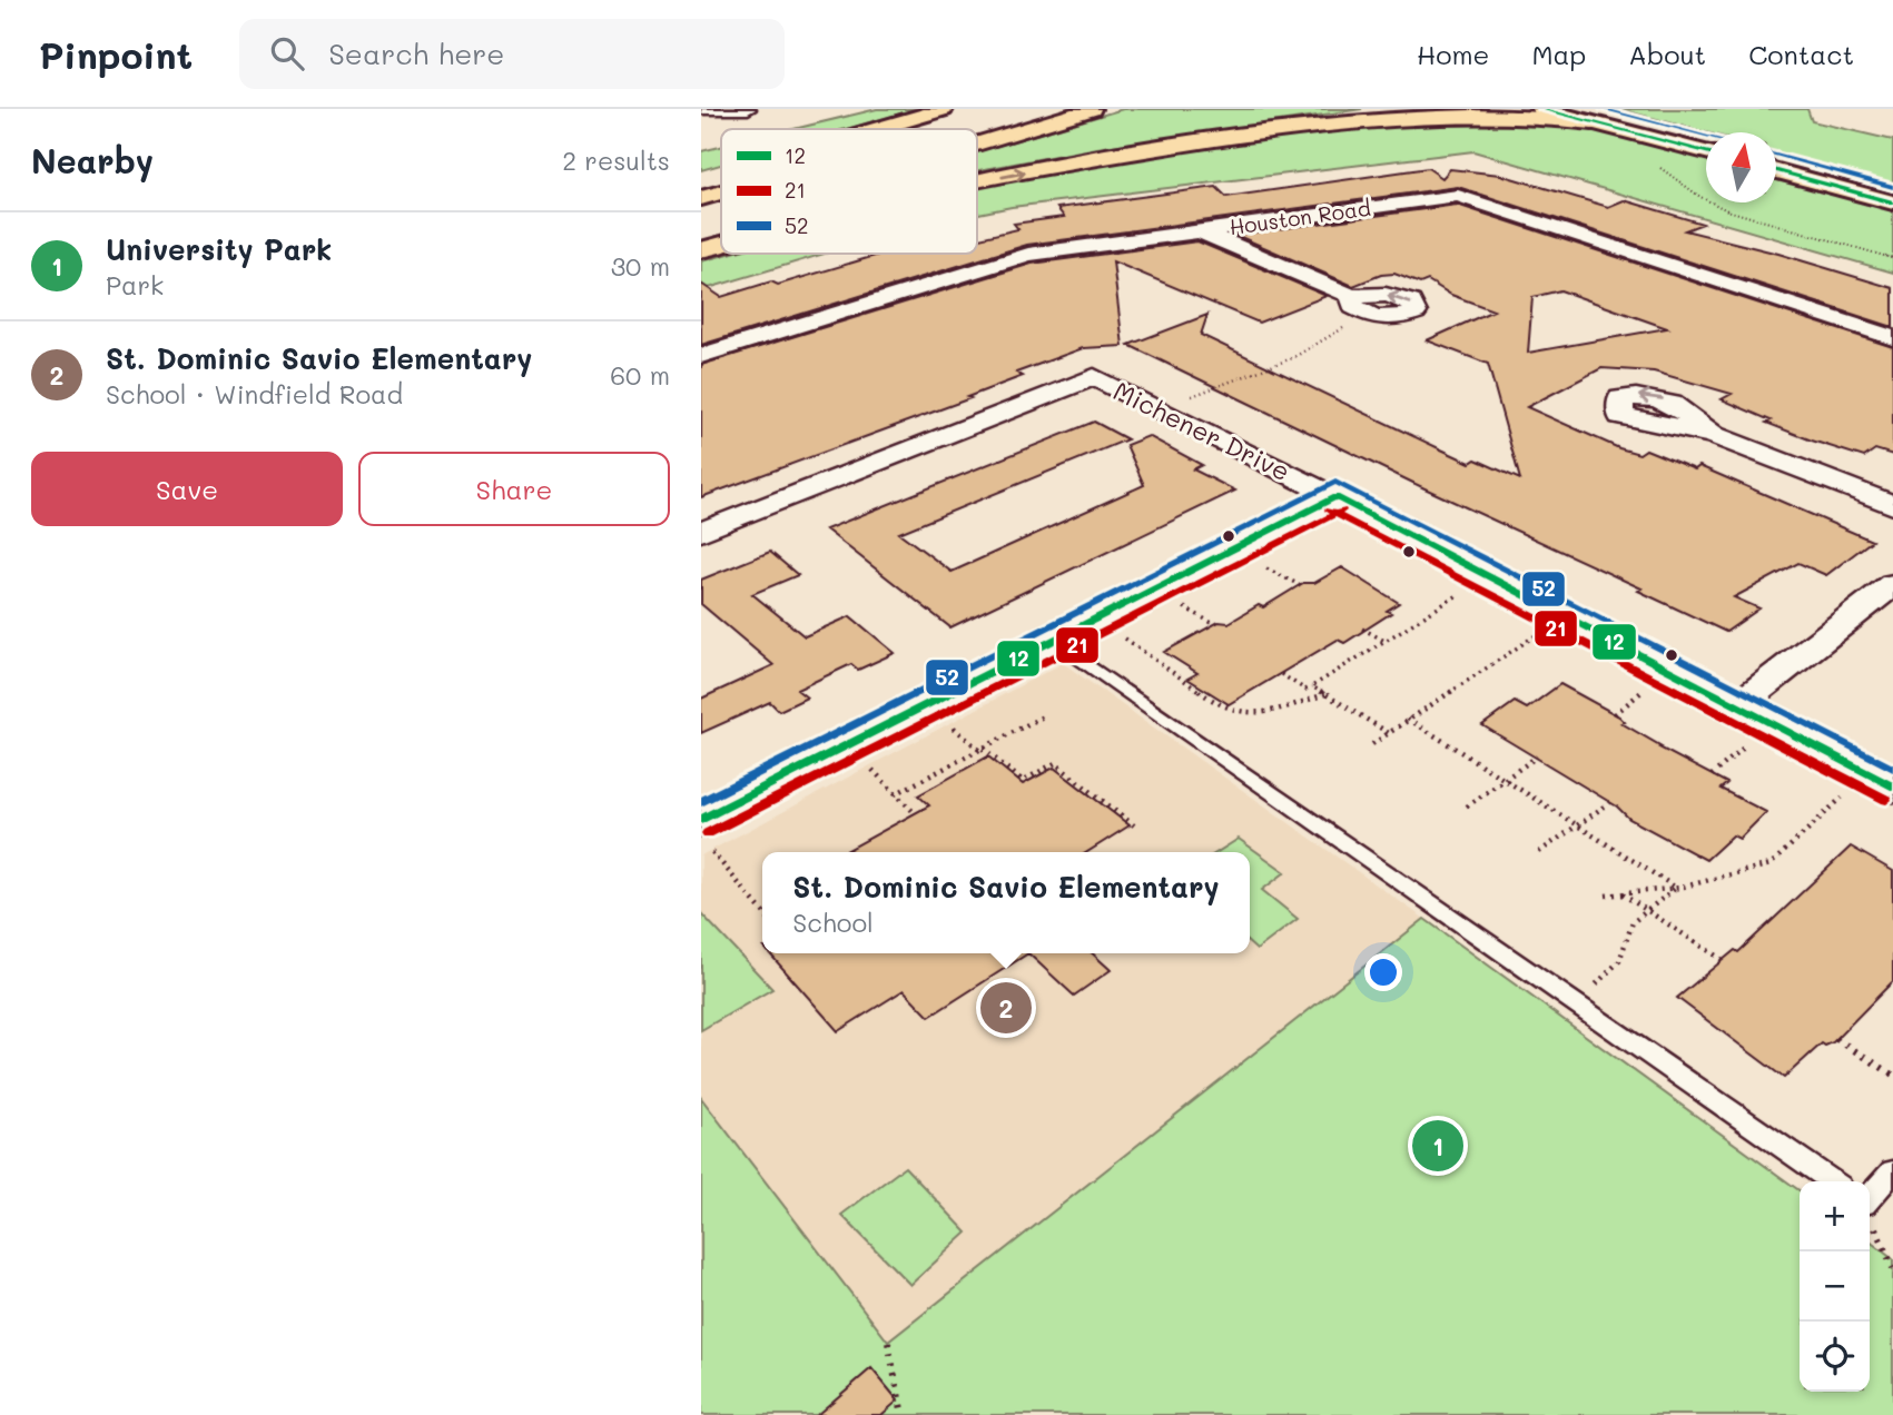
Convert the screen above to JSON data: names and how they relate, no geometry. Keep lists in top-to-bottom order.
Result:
{
  "streets": {
    "street": ["Houston Road", "Michener Drive"]
  },
  "lines": ["transit line 12", "transit line 52", "transit line 21"],
  "legend": ["12", "21", "52"],
  "north": "top",
  "page": {
    "header": "Pinpoint",
    "search": "Search here",
    "nav": [
      "Home",
      "Map",
      "About",
      "Contact"
    ],
    "heading": ["Nearby", "2 results"],
    "list": [
      {
        "mark": "1",
        "name": "University Park",
        "note": "Park",
        "value": "30 m"
      },
      {
        "mark": "2",
        "name": "St. Dominic Savio Elementary",
        "note": "School · Windfield Road",
        "value": "60 m"
      }
    ],
    "buttons": ["Save", "Share"],
    "popup": ["St. Dominic Savio Elementary", "School"],
    "pins": ["2", "1"],
    "map_buttons": ["+", "−"]
  }
}
